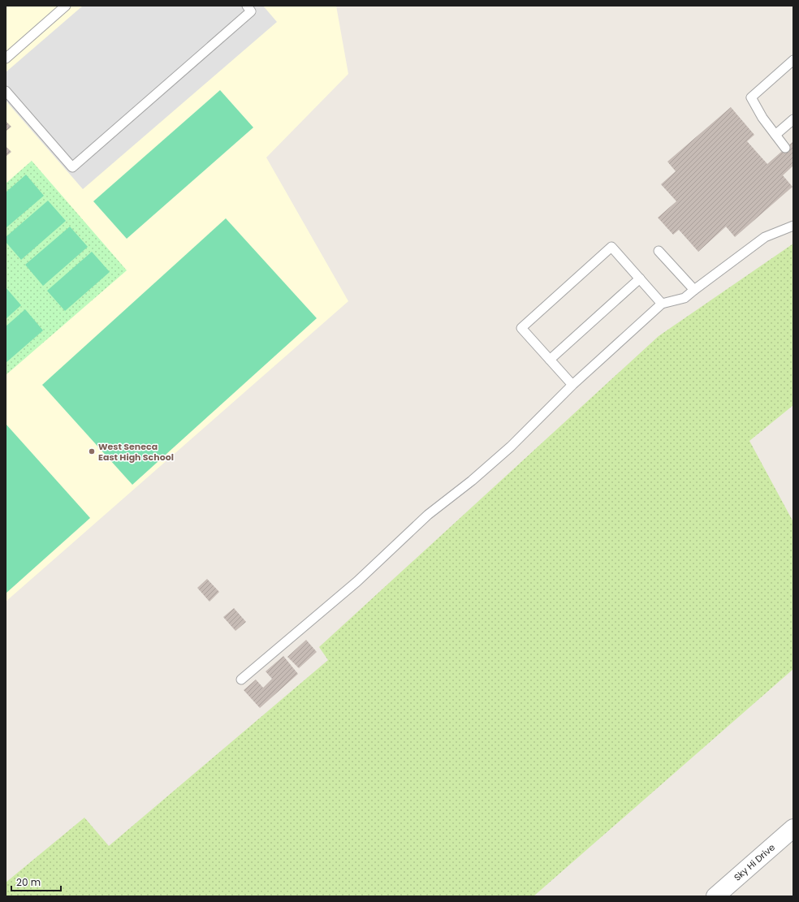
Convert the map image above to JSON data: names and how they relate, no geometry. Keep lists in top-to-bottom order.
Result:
{
  "streets": {
    "street": ["Sky Hi Drive"]
  },
  "places": ["West Seneca East High School"],
  "scale_bar": "20 m"
}
